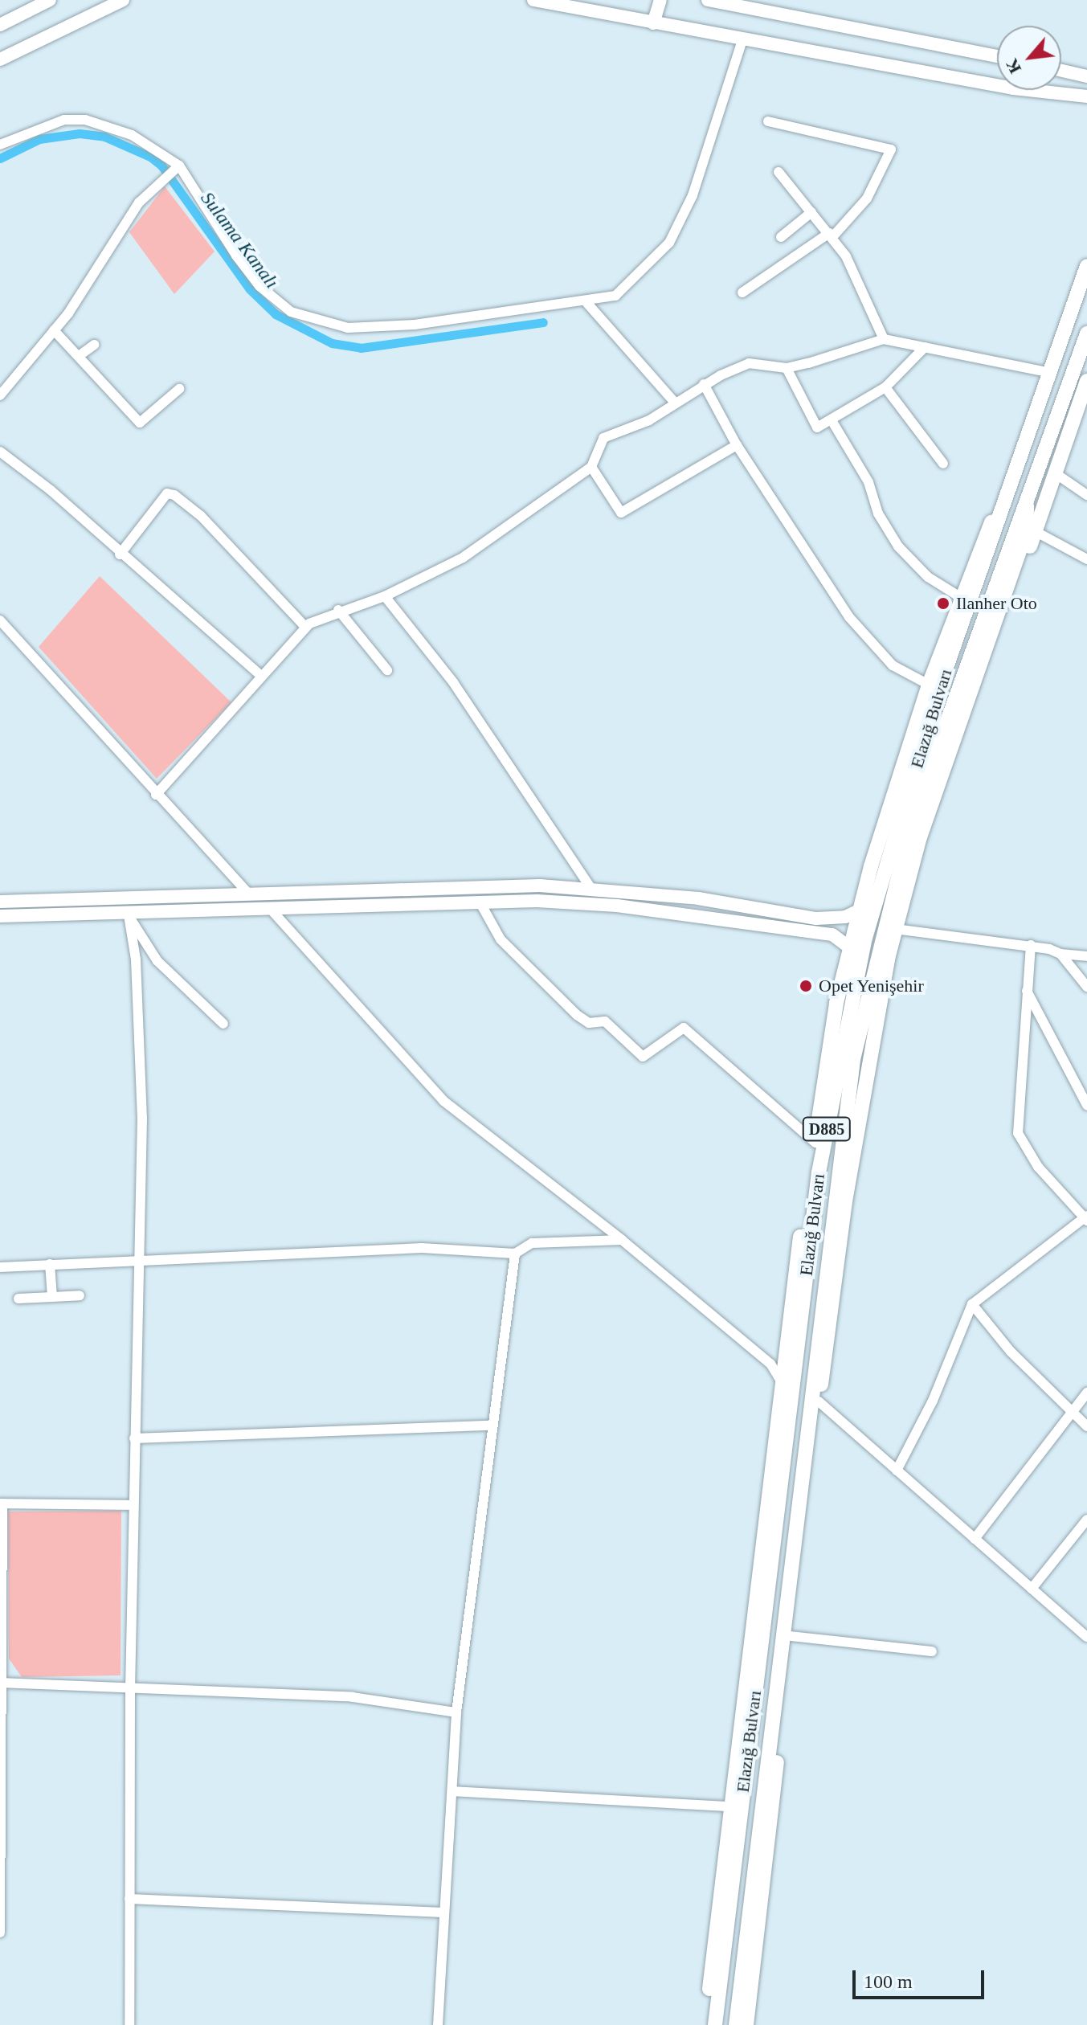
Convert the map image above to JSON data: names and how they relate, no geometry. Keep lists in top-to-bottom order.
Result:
{
  "streets": {
    "highway": ["Elazığ Bulvarı", "D885"]
  },
  "water": ["Sulama Kanalı"],
  "places": ["Ilanher Oto", "Opet Yenişehir"],
  "scale_bar": "100 m",
  "north": "bottom left"
}
